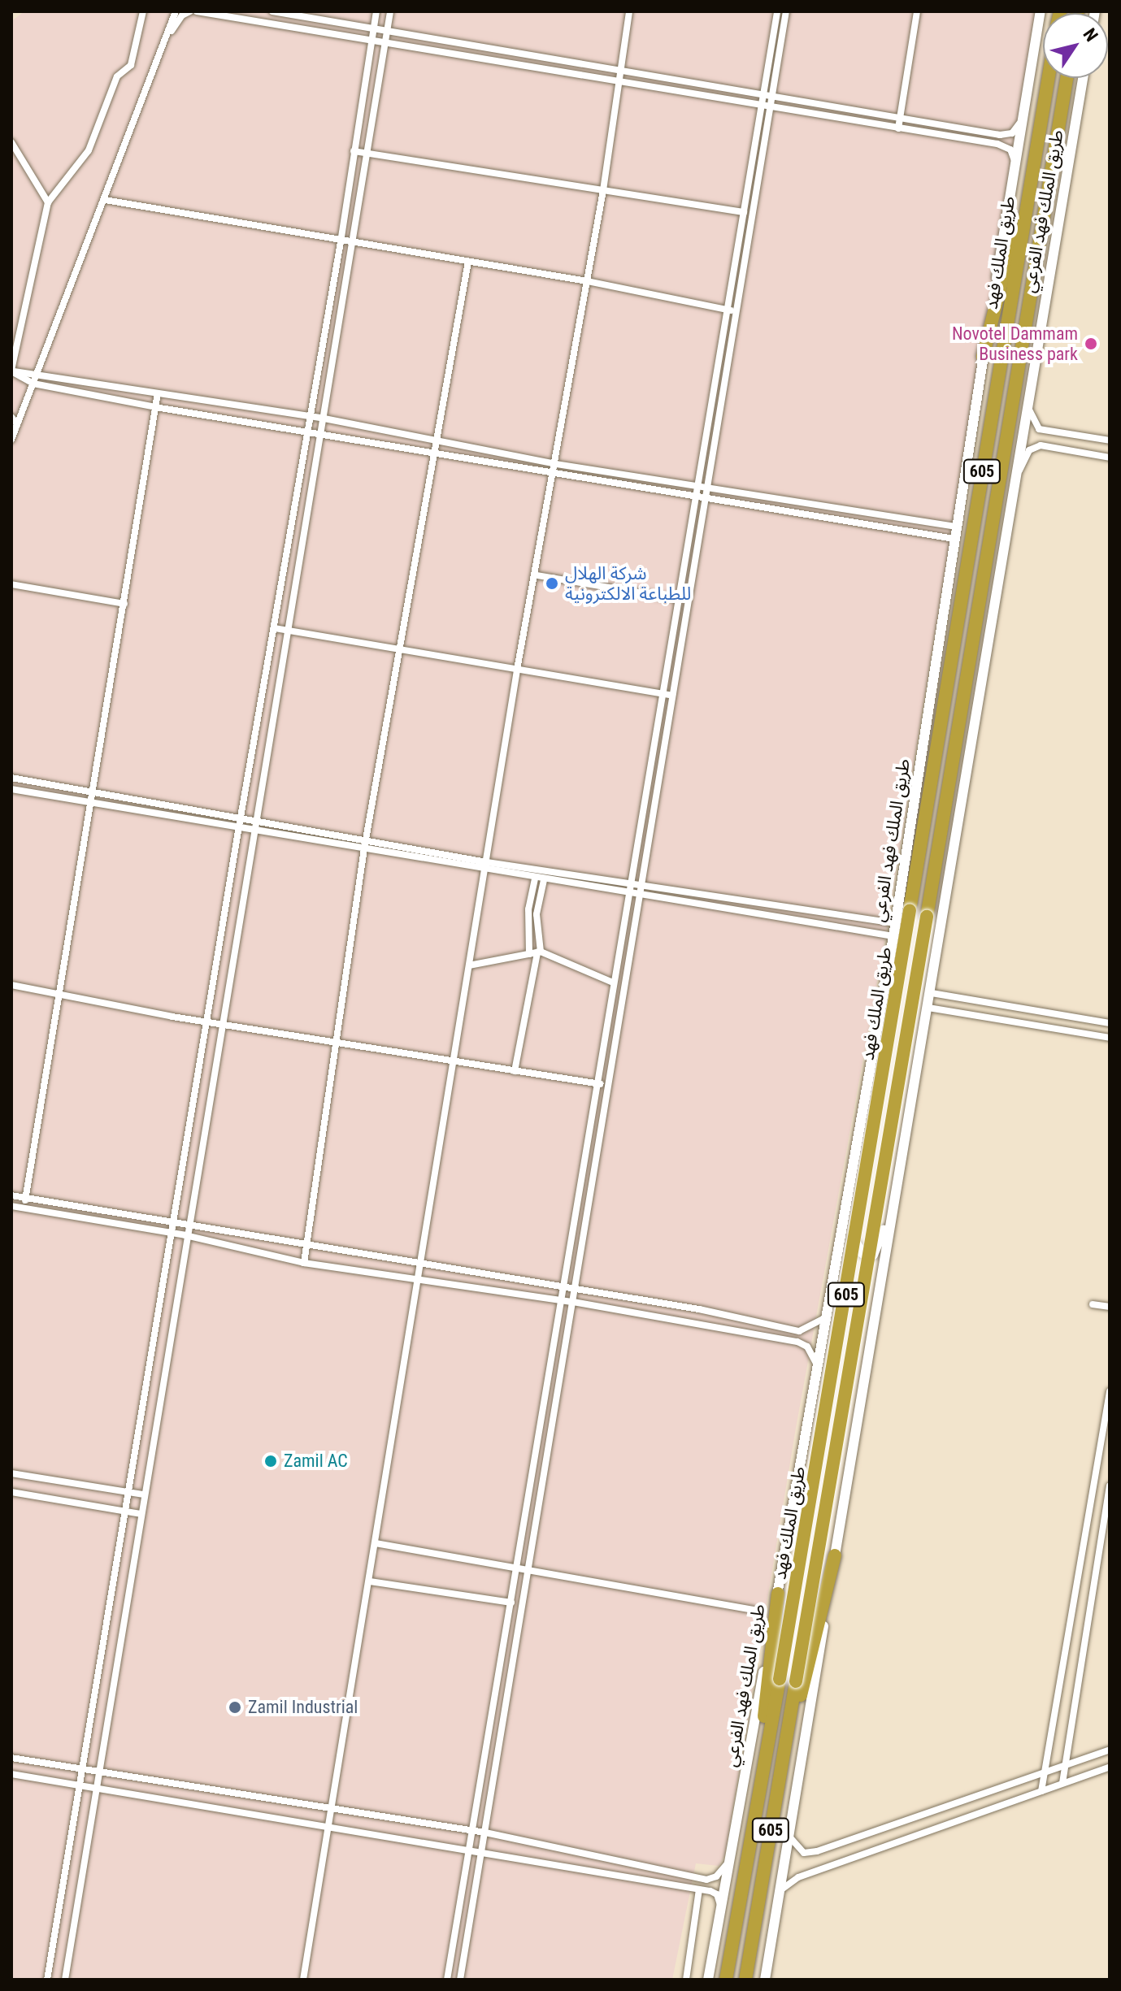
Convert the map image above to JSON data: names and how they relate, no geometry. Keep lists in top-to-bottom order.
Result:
{
  "streets": {
    "highway": ["طريق الملك فهد", "605"],
    "main road": ["طريق الملك فهد الفرعي"]
  },
  "places": [
    "Novotel Dammam Business park",
    "شركة الهلال للطباعة الالكترونية",
    "Zamil AC",
    "Zamil Industrial"
  ],
  "north": "top right"
}
